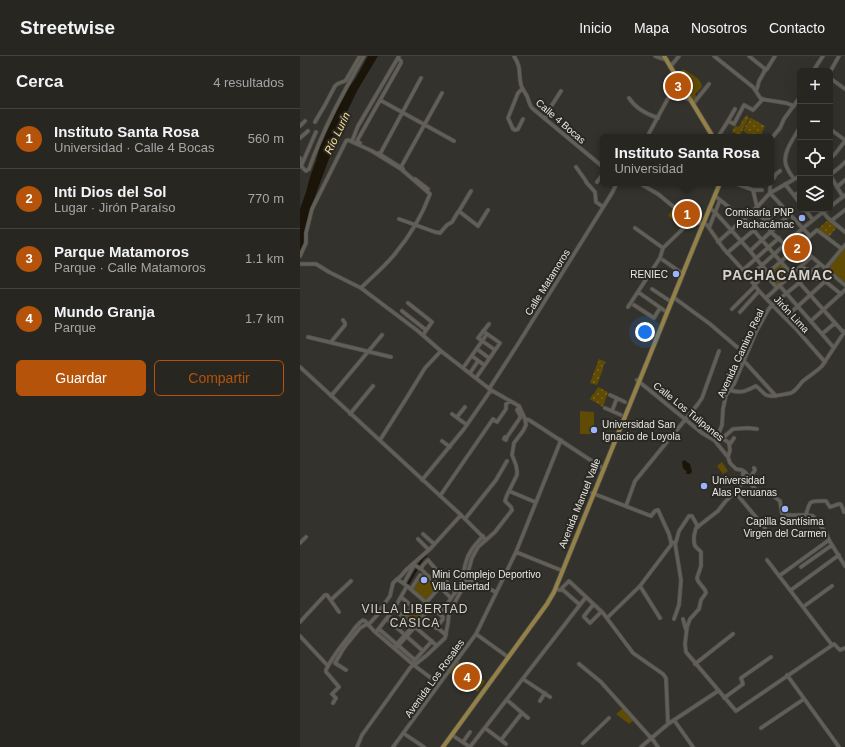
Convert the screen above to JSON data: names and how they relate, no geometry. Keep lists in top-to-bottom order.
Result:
{
  "streets": {
    "main road": ["Avenida Manuel Valle"],
    "street": [
      "Calle 4 Bocas",
      "Calle Matamoros",
      "Jirón Lima",
      "Avenida Camino Real",
      "Calle Los Tulipanes",
      "Avenida Los Rosales"
    ]
  },
  "crossings": [
    ["Jirón Lima", "Avenida Camino Real"],
    ["Jirón Lima", "Avenida Manuel Valle"],
    ["Calle Los Tulipanes", "Avenida Manuel Valle"]
  ],
  "districts": ["PACHACÁMAC", "VILLA LIBERTAD CASICA"],
  "water": ["Río Lurín"],
  "places": [
    "Comisaría PNP Pachacámac",
    "RENIEC",
    "Universidad San Ignacio de Loyola",
    "Universidad Alas Peruanas",
    "Capilla Santísima Virgen del Carmen",
    "Mini Complejo Deportivo Villa Libertad"
  ],
  "page": {
    "header": "Streetwise",
    "nav": [
      "Inicio",
      "Mapa",
      "Nosotros",
      "Contacto"
    ],
    "heading": ["Cerca", "4 resultados"],
    "map_buttons": ["+", "−"],
    "pins": [
      "3",
      "1",
      "2",
      "4"
    ],
    "list": [
      {
        "mark": "1",
        "name": "Instituto Santa Rosa",
        "note": "Universidad · Calle 4 Bocas",
        "value": "560 m"
      },
      {
        "mark": "2",
        "name": "Inti Dios del Sol",
        "note": "Lugar · Jirón Paraíso",
        "value": "770 m"
      },
      {
        "mark": "3",
        "name": "Parque Matamoros",
        "note": "Parque · Calle Matamoros",
        "value": "1.1 km"
      },
      {
        "mark": "4",
        "name": "Mundo Granja",
        "note": "Parque",
        "value": "1.7 km"
      }
    ],
    "popup": ["Instituto Santa Rosa", "Universidad"],
    "buttons": ["Guardar", "Compartir"]
  }
}
